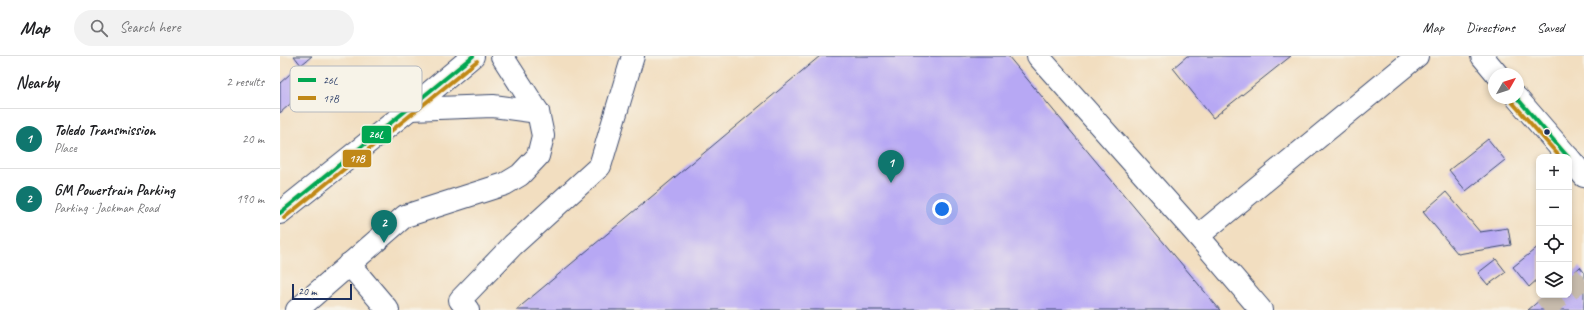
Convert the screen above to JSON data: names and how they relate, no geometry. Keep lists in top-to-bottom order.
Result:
{
  "lines": ["transit line 26L", "transit line 17B"],
  "legend": ["26L", "17B"],
  "scale_bar": "20 m",
  "north": "top right",
  "page": {
    "header": "Map",
    "search": "Search here",
    "nav": ["Map", "Directions", "Saved"],
    "heading": ["Nearby", "2 results"],
    "list": [
      {
        "mark": "1",
        "name": "Toledo Transmission",
        "note": "Place",
        "value": "20 m"
      },
      {
        "mark": "2",
        "name": "GM Powertrain Parking",
        "note": "Parking · Jackman Road",
        "value": "190 m"
      }
    ],
    "pins": ["1", "2"],
    "map_buttons": ["+", "−"],
    "scale": "20 m"
  }
}
